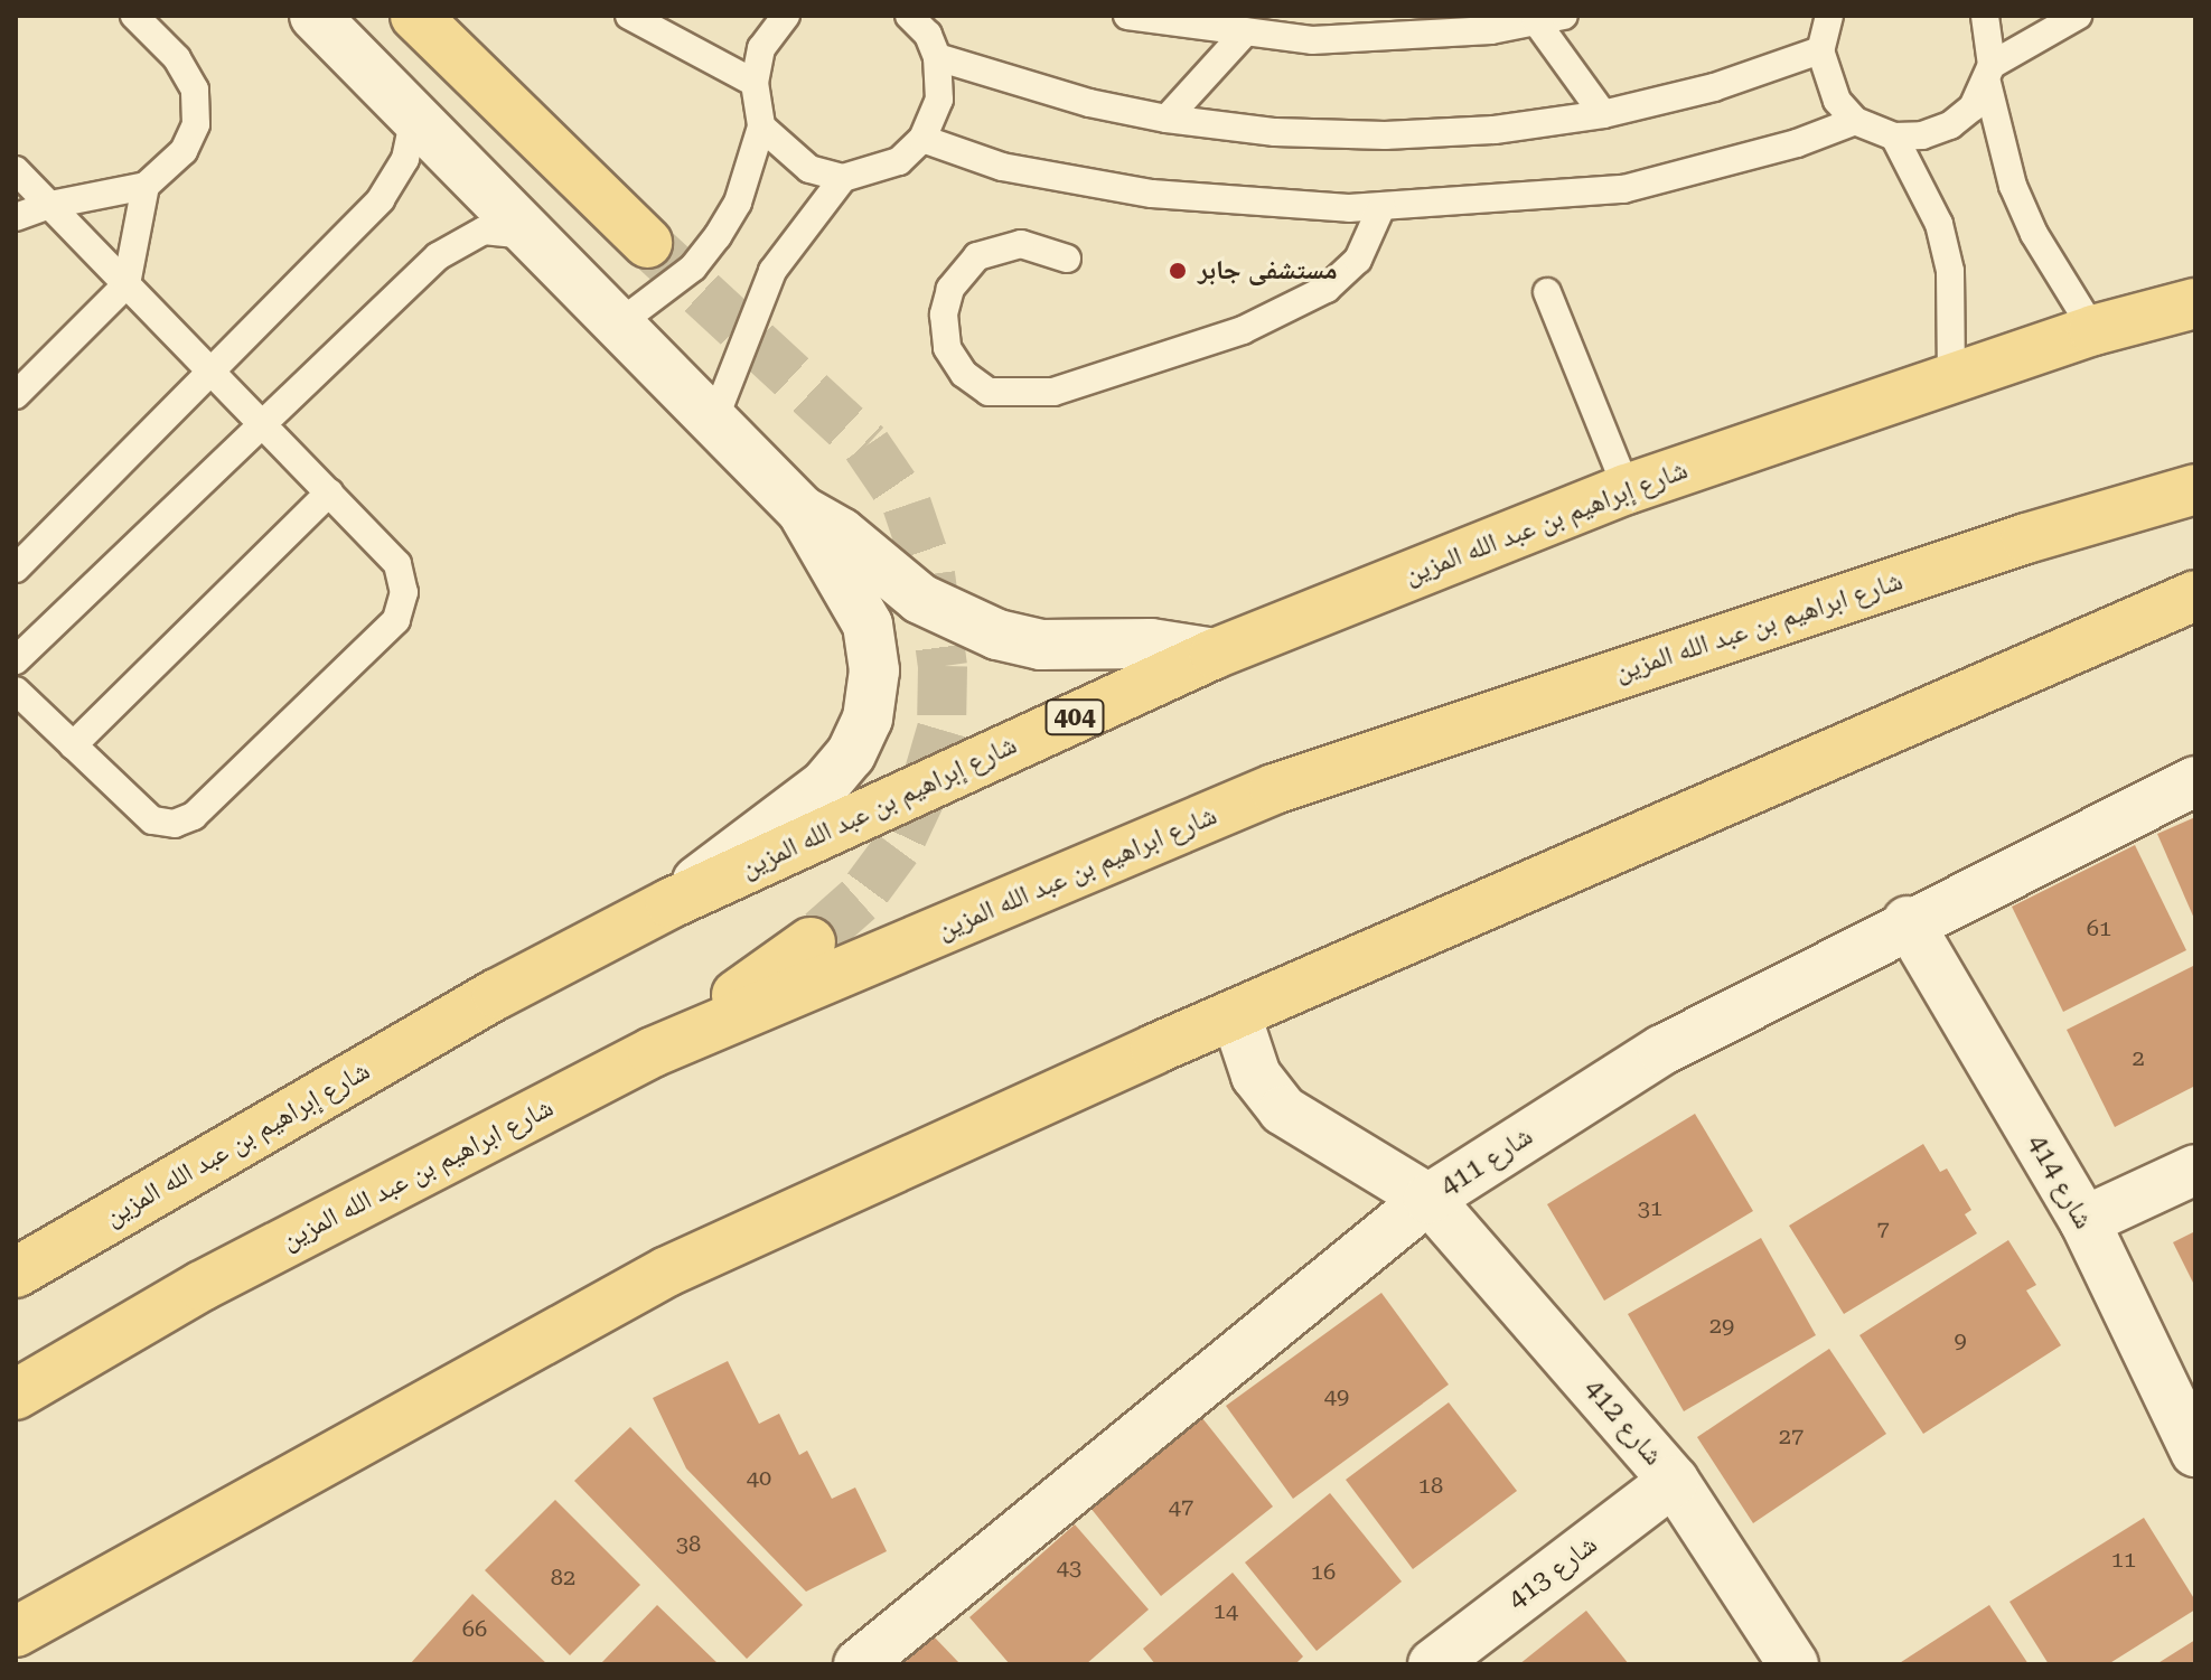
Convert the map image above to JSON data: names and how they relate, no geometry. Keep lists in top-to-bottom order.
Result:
{
  "streets": {
    "main road": ["شارع إبراهيم بن عبد الله المزين", "شارع ابراهيم بن عبد الله المزين", "404"],
    "street": [
      "شارع 411",
      "شارع 414",
      "شارع 412",
      "شارع 413"
    ]
  },
  "crossings": [
    ["شارع 411", "شارع 414"],
    ["شارع 411", "شارع 412"],
    ["شارع 412", "شارع 413"]
  ],
  "places": ["مستشفى جابر"],
  "house_numbers": [
    "61",
    "2",
    "31",
    "7",
    "29",
    "9",
    "49",
    "27",
    "40",
    "18",
    "47",
    "38",
    "11",
    "43",
    "16",
    "82",
    "14",
    "66"
  ]
}
